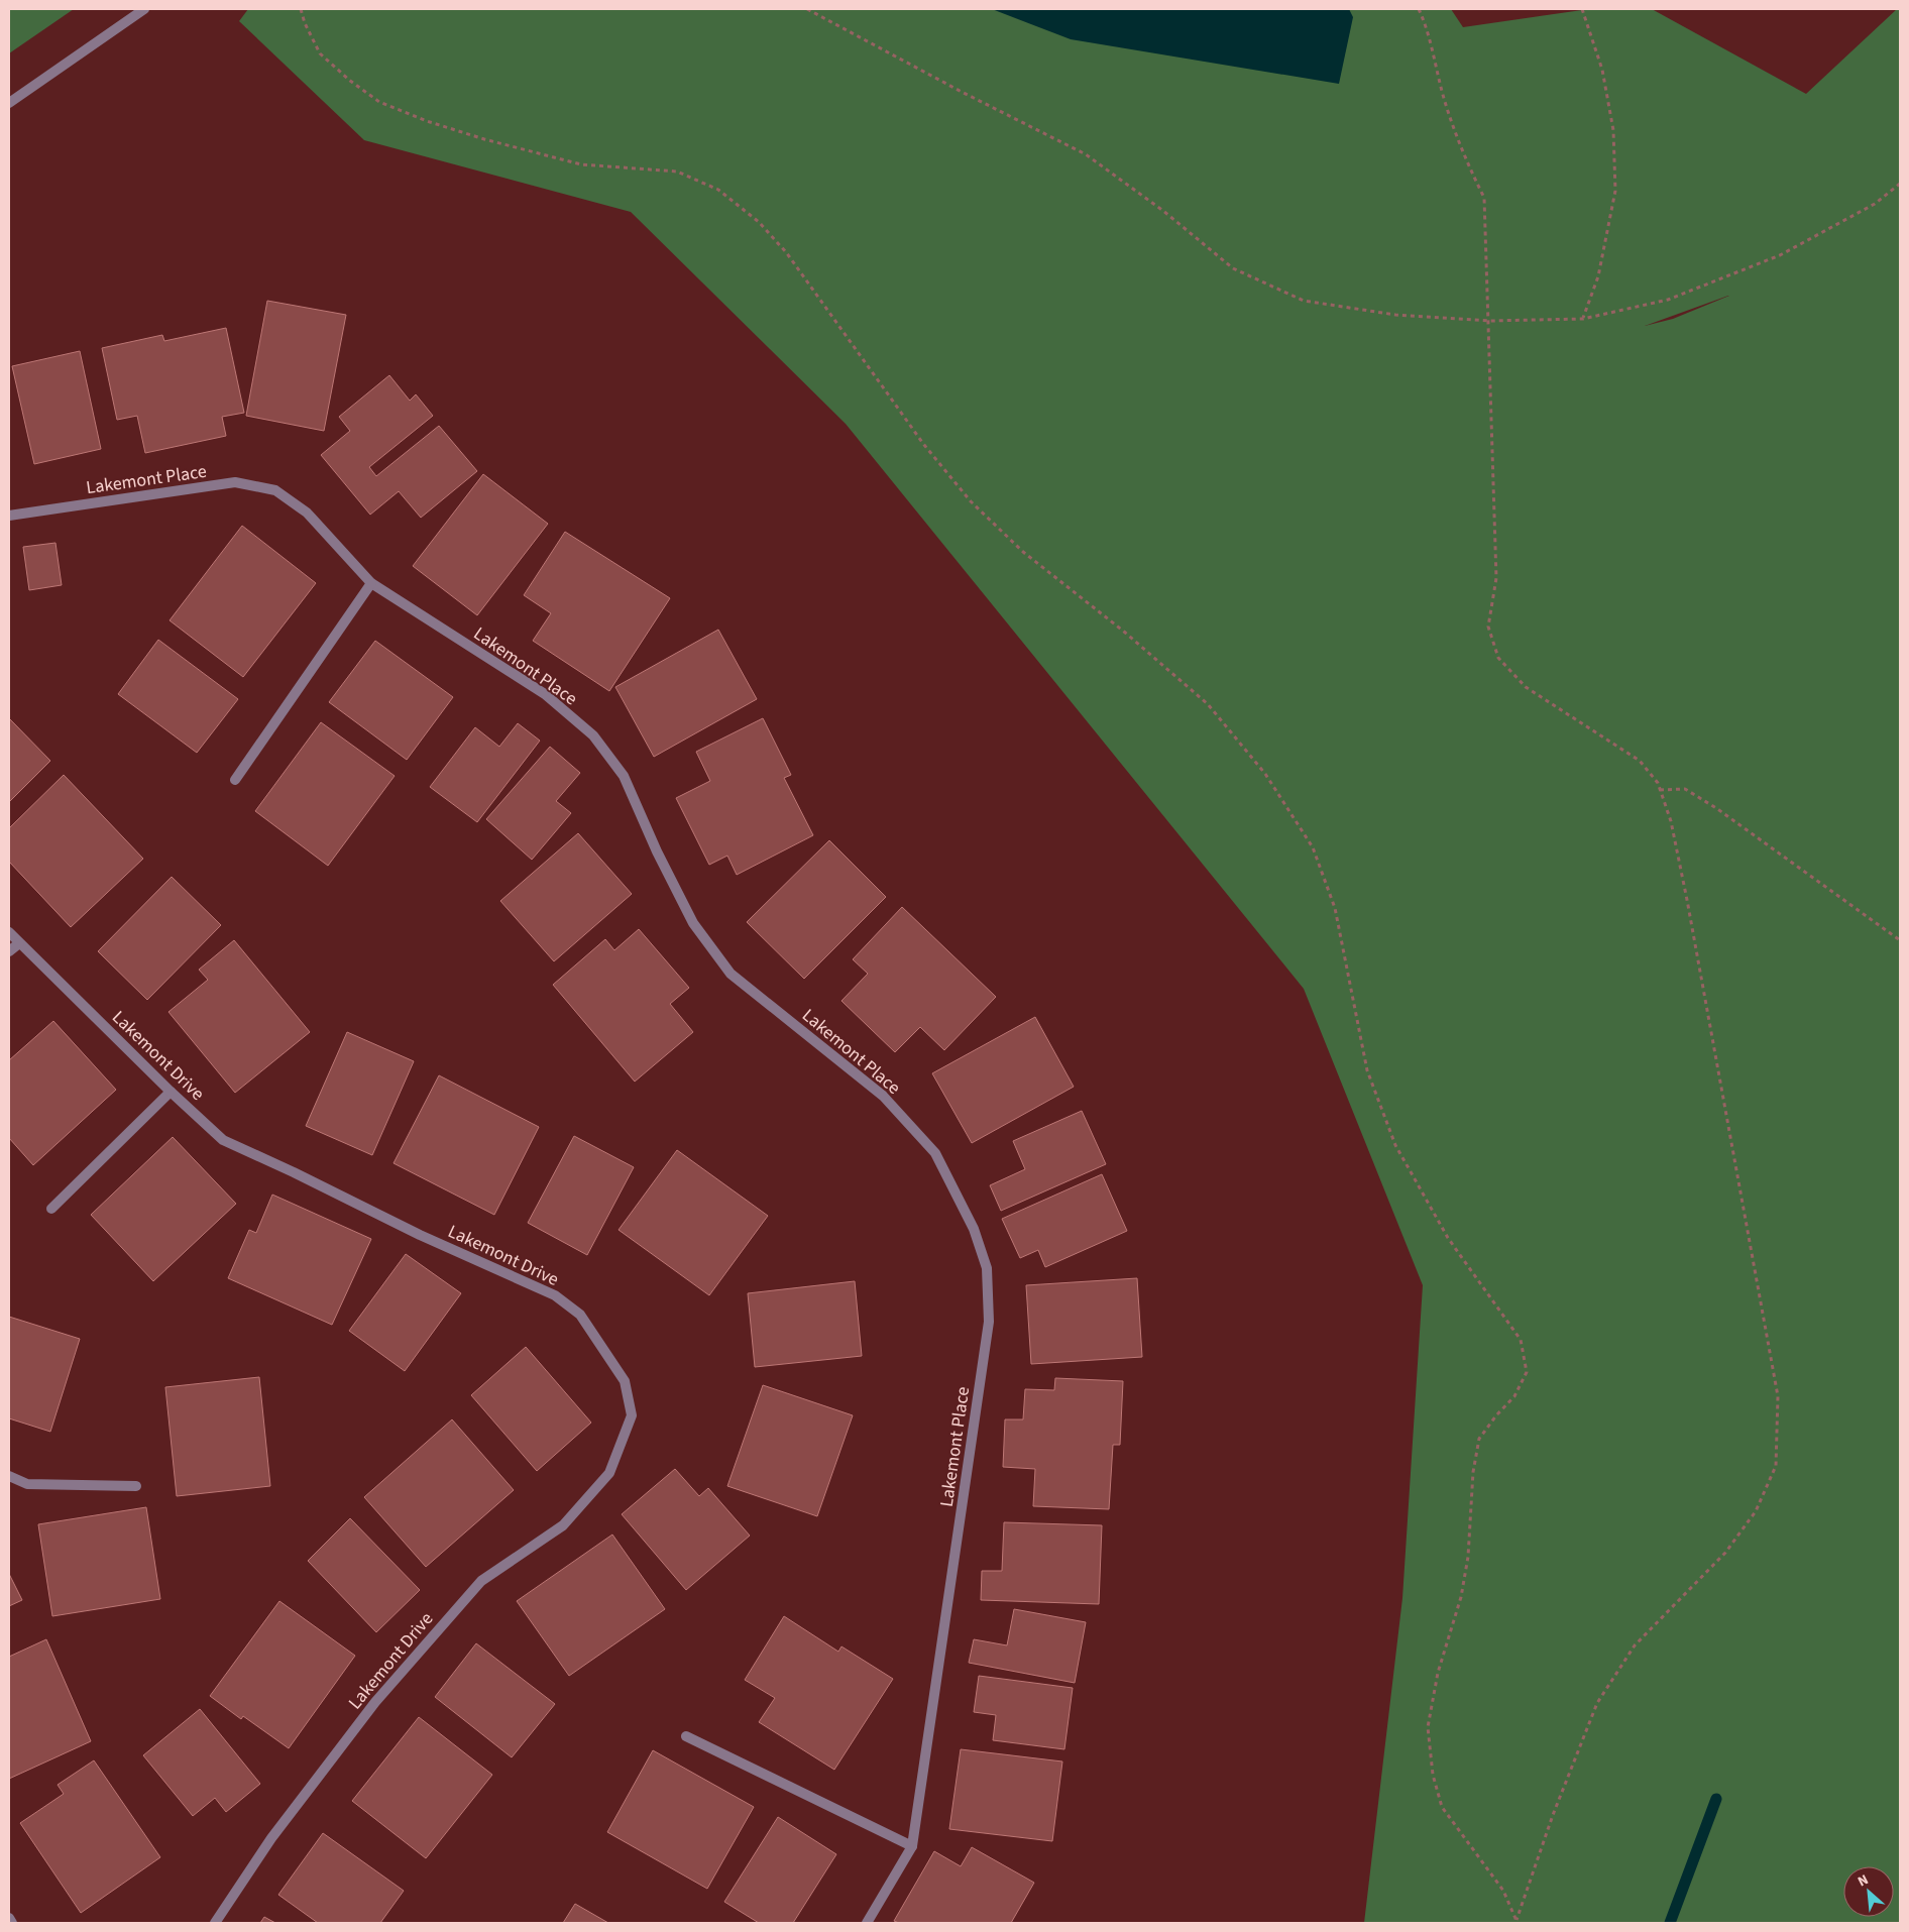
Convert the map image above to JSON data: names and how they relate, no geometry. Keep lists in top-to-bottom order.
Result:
{
  "streets": {
    "street": ["Lakemont Place", "Lakemont Drive"]
  },
  "north": "top left"
}
